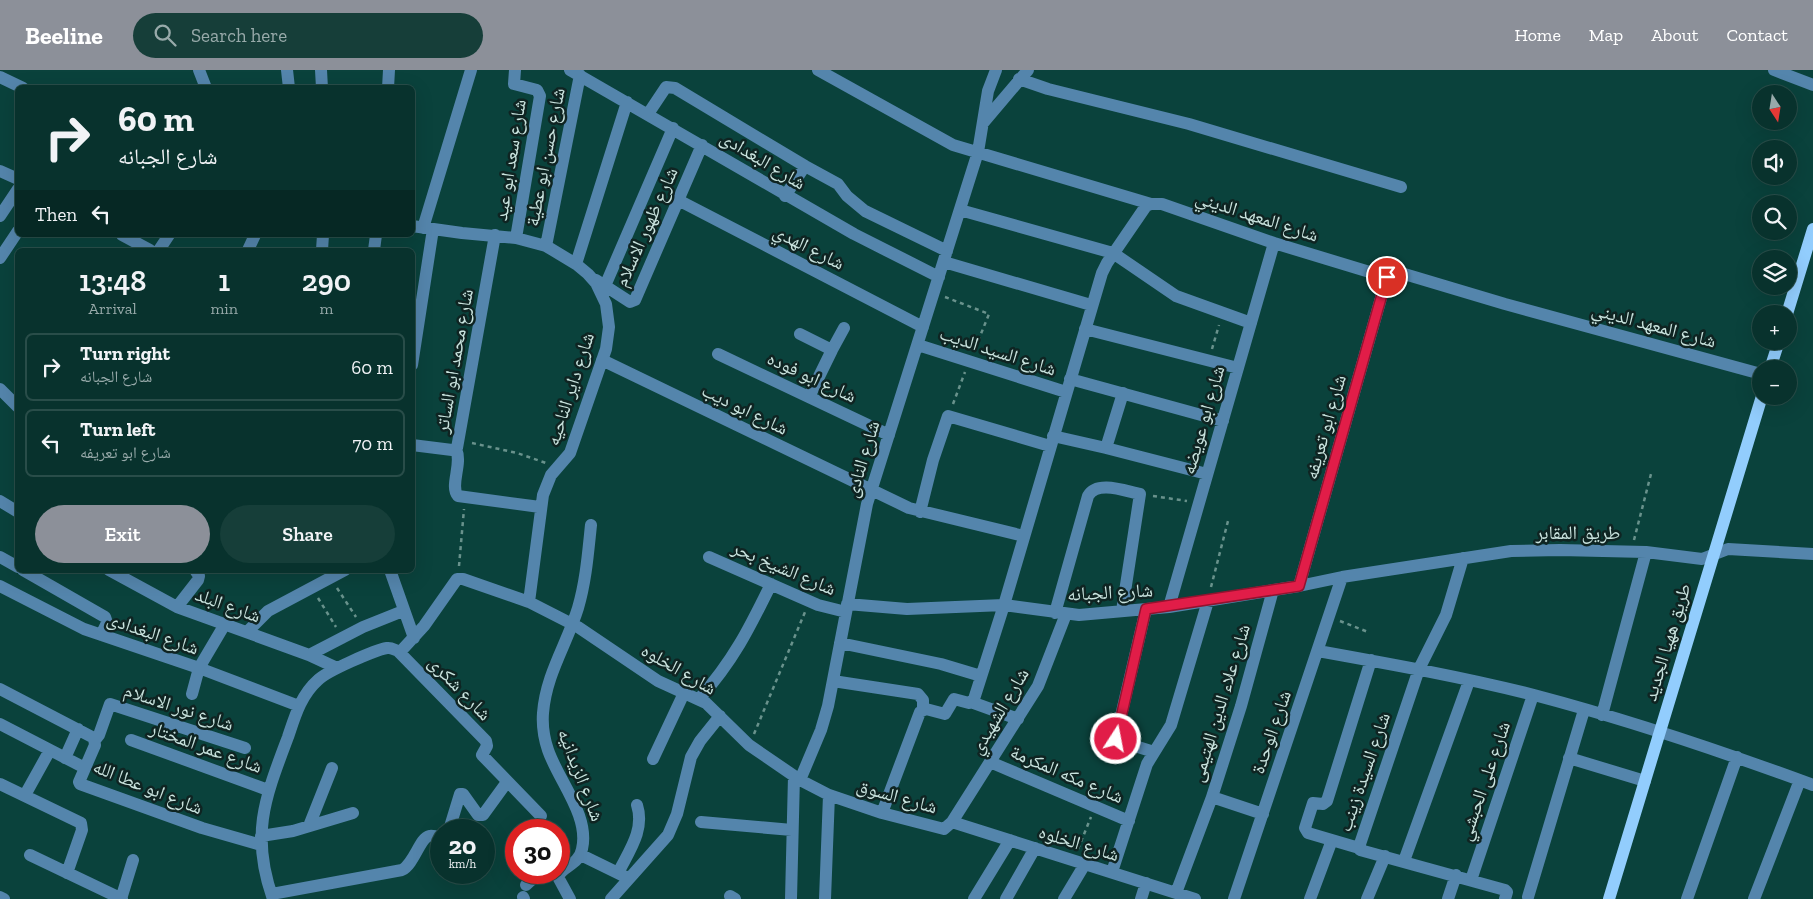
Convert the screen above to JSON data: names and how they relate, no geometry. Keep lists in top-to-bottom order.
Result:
{
  "streets": {
    "main road": ["طريق ههيا الجديد"],
    "street": [
      "شارع حسن ابو عطية",
      "شارع سعد ابو عيد",
      "شارع البغدادى",
      "شارع المعهد الديني",
      "شارع ظهور الاسلام",
      "شارع الهدي",
      "شارع السيد الديب",
      "شارع محمد ابو الساتر",
      "شارع ابو فوده",
      "شارع داير الناحيه",
      "شارع ابو ديب",
      "شارع ابو عويضه",
      "شارع ابو تعريفه",
      "شارع النادى",
      "طريق المقابر",
      "شارع الشيخ بحر",
      "شارع الجبانه",
      "شارع البلد",
      "شارع الخلوه",
      "شارع شكرى",
      "شارع علاء الدين الهتيمى",
      "شارع نور الاسلام",
      "شارع الشهيدي",
      "شارع الوحدة",
      "شارع عمر المختار",
      "شارع السيدة زينب",
      "شارع مكه المكرمة",
      "شارع الزيدانيه",
      "شارع على الحبشي",
      "شارع ابو عطا الله",
      "شارع السوق"
    ]
  },
  "crossings": [
    ["شارع حسن ابو عطية", "شارع البغدادى"],
    ["شارع حسن ابو عطية", "شارع داير الناحيه"],
    ["شارع سعد ابو عيد", "شارع داير الناحيه"],
    ["شارع البغدادى", "شارع ظهور الاسلام"],
    ["شارع البغدادى", "شارع النادى"],
    ["شارع المعهد الديني", "شارع ابو عويضه"],
    ["شارع المعهد الديني", "شارع ابو تعريفه"],
    ["شارع المعهد الديني", "شارع النادى"],
    ["شارع ظهور الاسلام", "شارع الهدي"],
    ["شارع ظهور الاسلام", "شارع داير الناحيه"],
    ["شارع الهدي", "شارع النادى"],
    ["شارع السيد الديب", "شارع النادى"],
    ["شارع محمد ابو الساتر", "شارع داير الناحيه"],
    ["شارع ابو فوده", "شارع النادى"],
    ["شارع داير الناحيه", "شارع ابو ديب"],
    ["شارع داير الناحيه", "شارع الخلوه"],
    ["شارع ابو ديب", "شارع النادى"],
    ["شارع ابو عويضه", "شارع الجبانه"],
    ["شارع ابو تعريفه", "شارع الجبانه"],
    ["شارع النادى", "شارع الشيخ بحر"],
    ["شارع النادى", "شارع الجبانه"],
    ["شارع النادى", "شارع الخلوه"],
    ["طريق المقابر", "شارع الجبانه"],
    ["طريق المقابر", "طريق ههيا الجديد"],
    ["طريق المقابر", "شارع الوحدة"],
    ["طريق المقابر", "شارع السيدة زينب"],
    ["شارع الشيخ بحر", "شارع الجبانه"],
    ["شارع الجبانه", "شارع علاء الدين الهتيمى"],
    ["شارع الجبانه", "شارع الشهيدي"],
    ["شارع الجبانه", "شارع الوحدة"],
    ["شارع الخلوه", "شارع علاء الدين الهتيمى"],
    ["شارع الخلوه", "شارع الشهيدي"],
    ["شارع الخلوه", "شارع الزيدانيه"],
    ["شارع الخلوه", "شارع السوق"],
    ["شارع نور الاسلام", "شارع ابو عطا الله"],
    ["شارع الشهيدي", "شارع مكه المكرمة"],
    ["شارع الشهيدي", "شارع السوق"],
    ["شارع السيدة زينب", "شارع على الحبشي"]
  ],
  "north": "bottom",
  "page": {
    "header": "Beeline",
    "search": "Search here",
    "nav": [
      "Home",
      "Map",
      "About",
      "Contact"
    ],
    "map_buttons": ["+", "−"],
    "turn": ["60 m", "شارع الجبانه"],
    "then": "Then",
    "eta": [
      "13:48",
      "Arrival",
      "1",
      "min",
      "290",
      "m"
    ],
    "list": [
      {
        "name": "Turn right",
        "note": "شارع الجبانه",
        "value": "60 m"
      },
      {
        "name": "Turn left",
        "note": "شارع ابو تعريفه",
        "value": "70 m"
      }
    ],
    "buttons": ["Exit", "Share"],
    "speed": "20 km/h",
    "limit": "30"
  }
}
